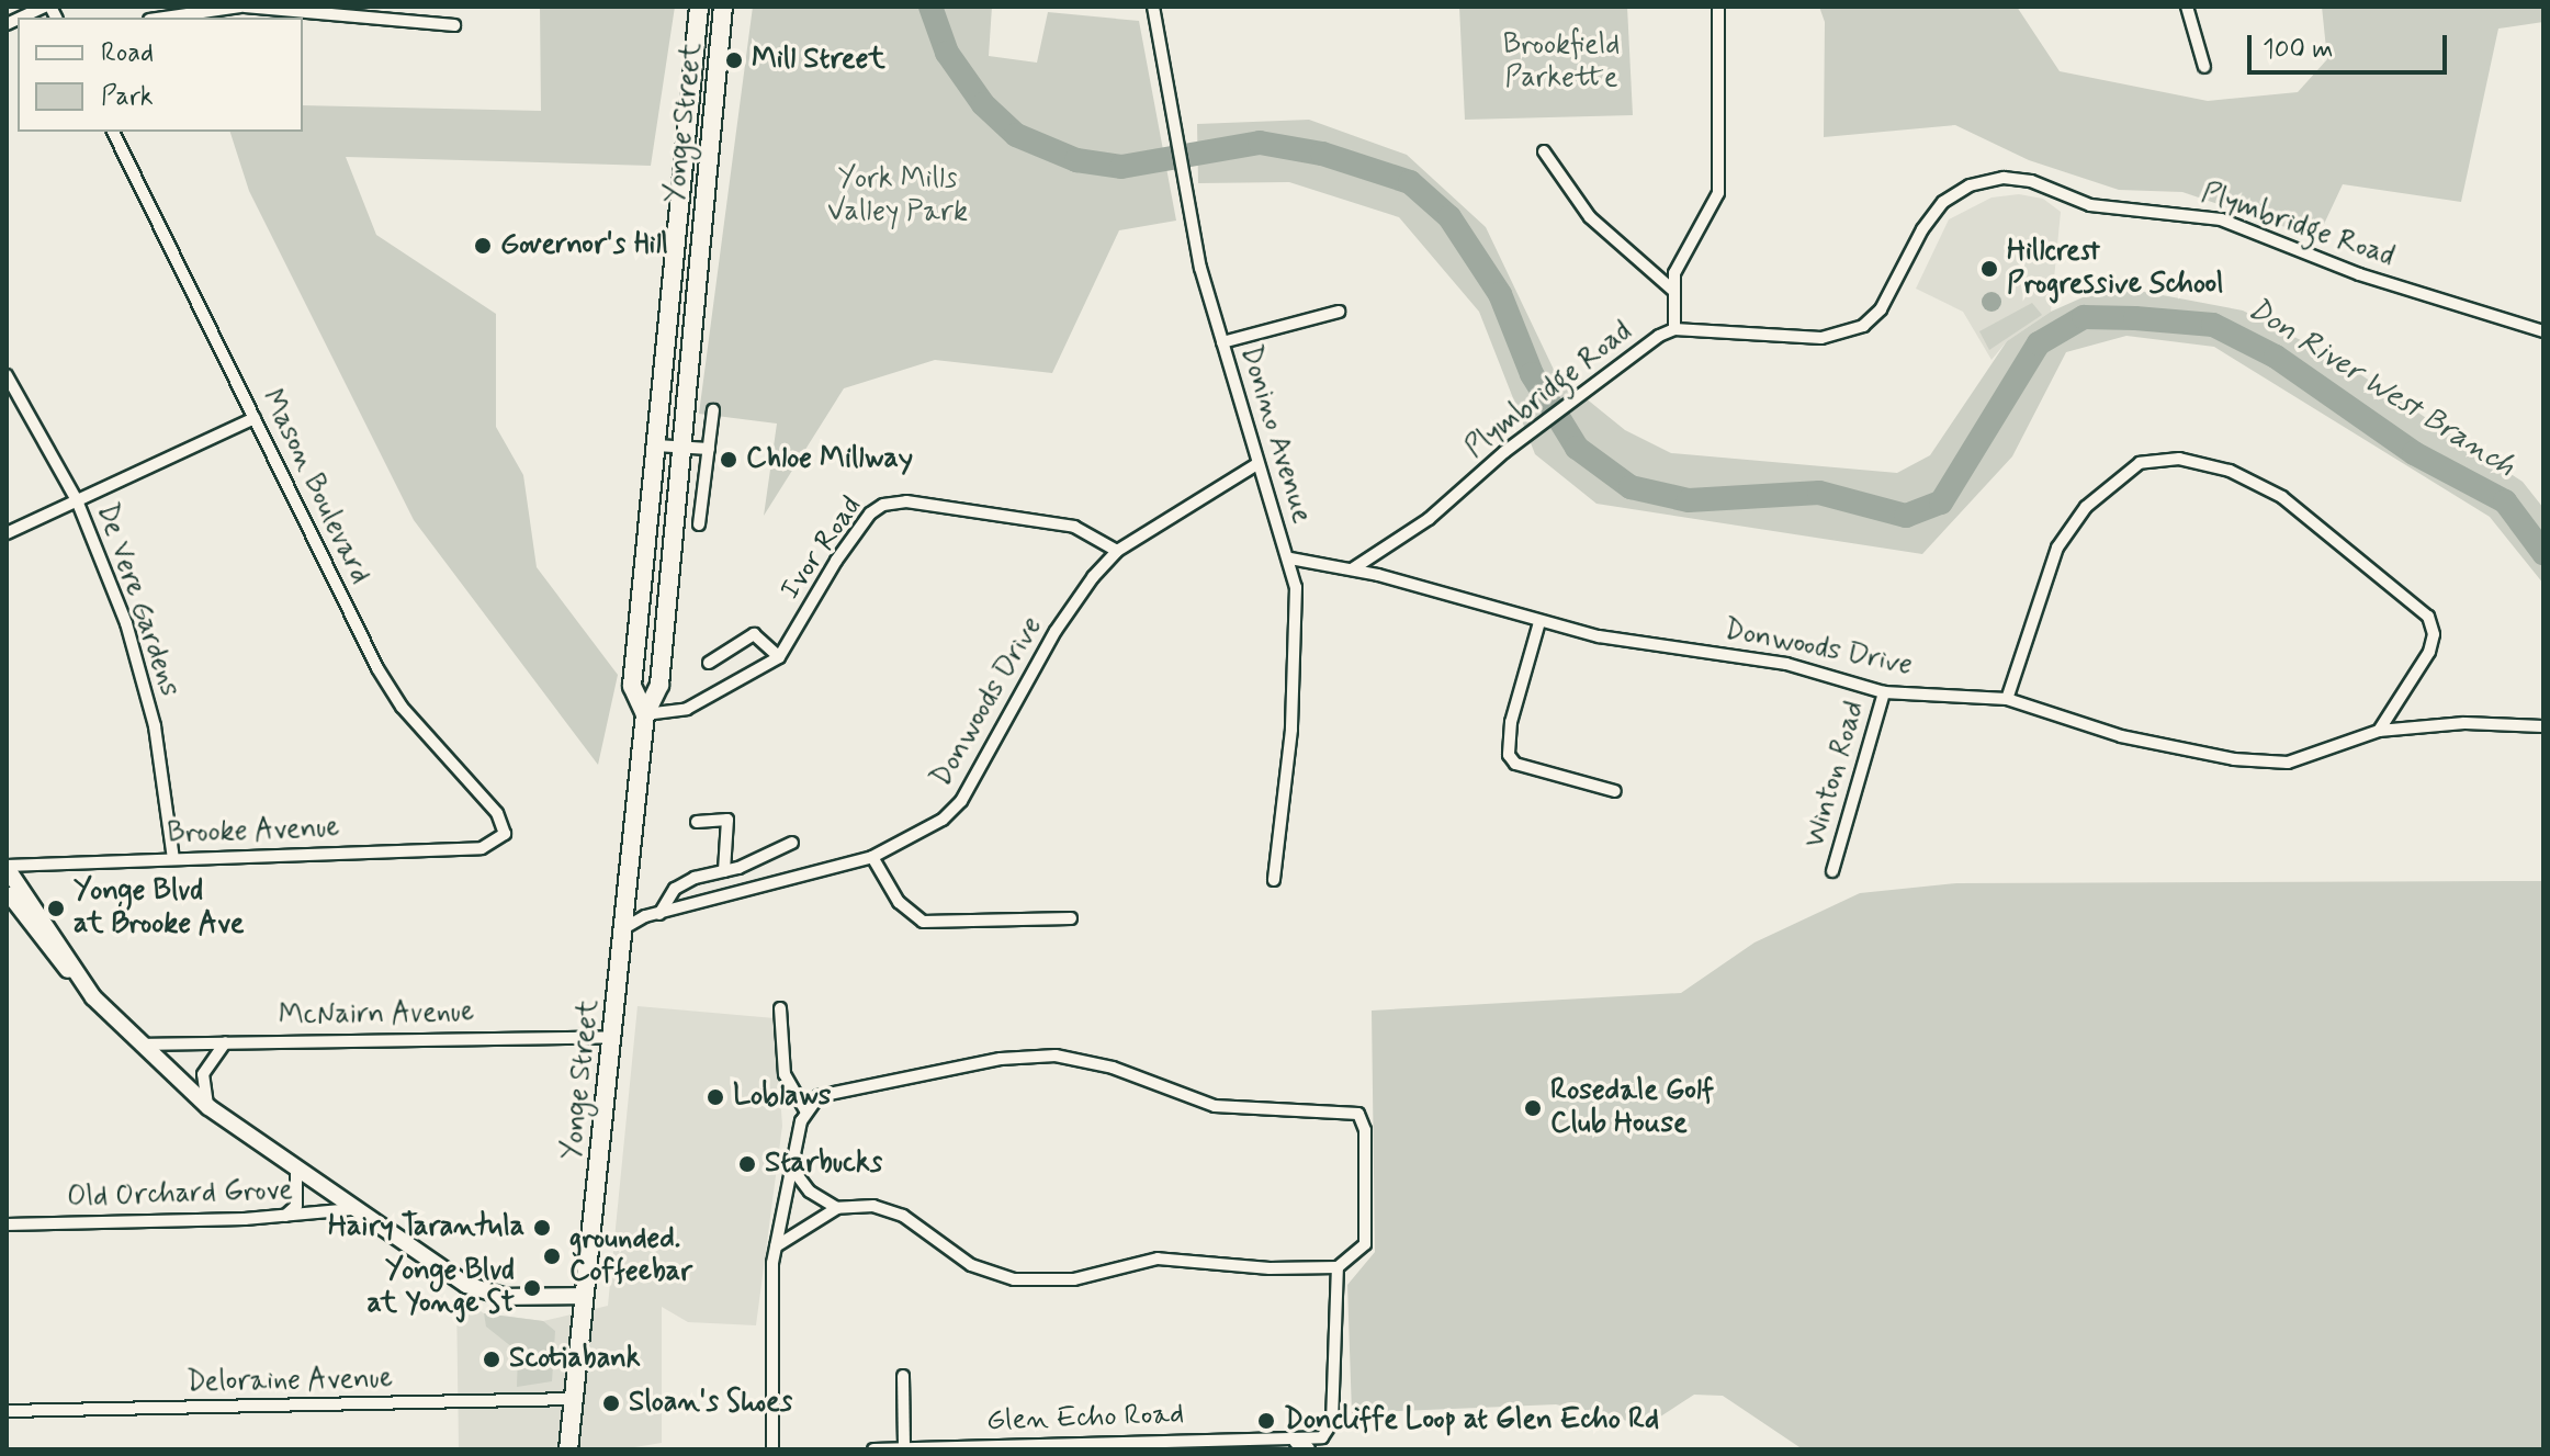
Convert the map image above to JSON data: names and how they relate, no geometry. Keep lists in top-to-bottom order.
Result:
{
  "streets": {
    "main road": ["Yonge Street"],
    "street": [
      "Plymbridge Road",
      "Donino Avenue",
      "Mason Boulevard",
      "Ivor Road",
      "De Vere Gardens",
      "Donwoods Drive",
      "Winton Road",
      "Brooke Avenue",
      "McNairn Avenue",
      "Old Orchard Grove",
      "Deloraine Avenue",
      "Glen Echo Road"
    ]
  },
  "crossings": [
    ["Yonge Street", "Donwoods Drive"],
    ["Yonge Street", "McNairn Avenue"],
    ["Yonge Street", "Deloraine Avenue"],
    ["Plymbridge Road", "Donwoods Drive"],
    ["Donino Avenue", "Donwoods Drive"],
    ["Mason Boulevard", "Brooke Avenue"],
    ["Ivor Road", "Donwoods Drive"],
    ["De Vere Gardens", "Brooke Avenue"],
    ["Donwoods Drive", "Winton Road"]
  ],
  "water": ["Don River West Branch"],
  "parks": ["Brookfield Parkette", "York Mills Valley Park"],
  "places": [
    "Mill Street",
    "Governor's Hill",
    "Hillcrest Progressive School",
    "Chloe Millway",
    "Yonge Blvd at Brooke Ave",
    "Loblaws",
    "Rosedale Golf Club House",
    "Starbucks",
    "Hairy Tarantula",
    "grounded. Coffeebar",
    "Yonge Blvd at Yonge St",
    "Scotiabank",
    "Sloan's Shoes",
    "Doncliffe Loop at Glen Echo Rd"
  ],
  "legend": ["Road", "Park"],
  "scale_bar": "100 m"
}
